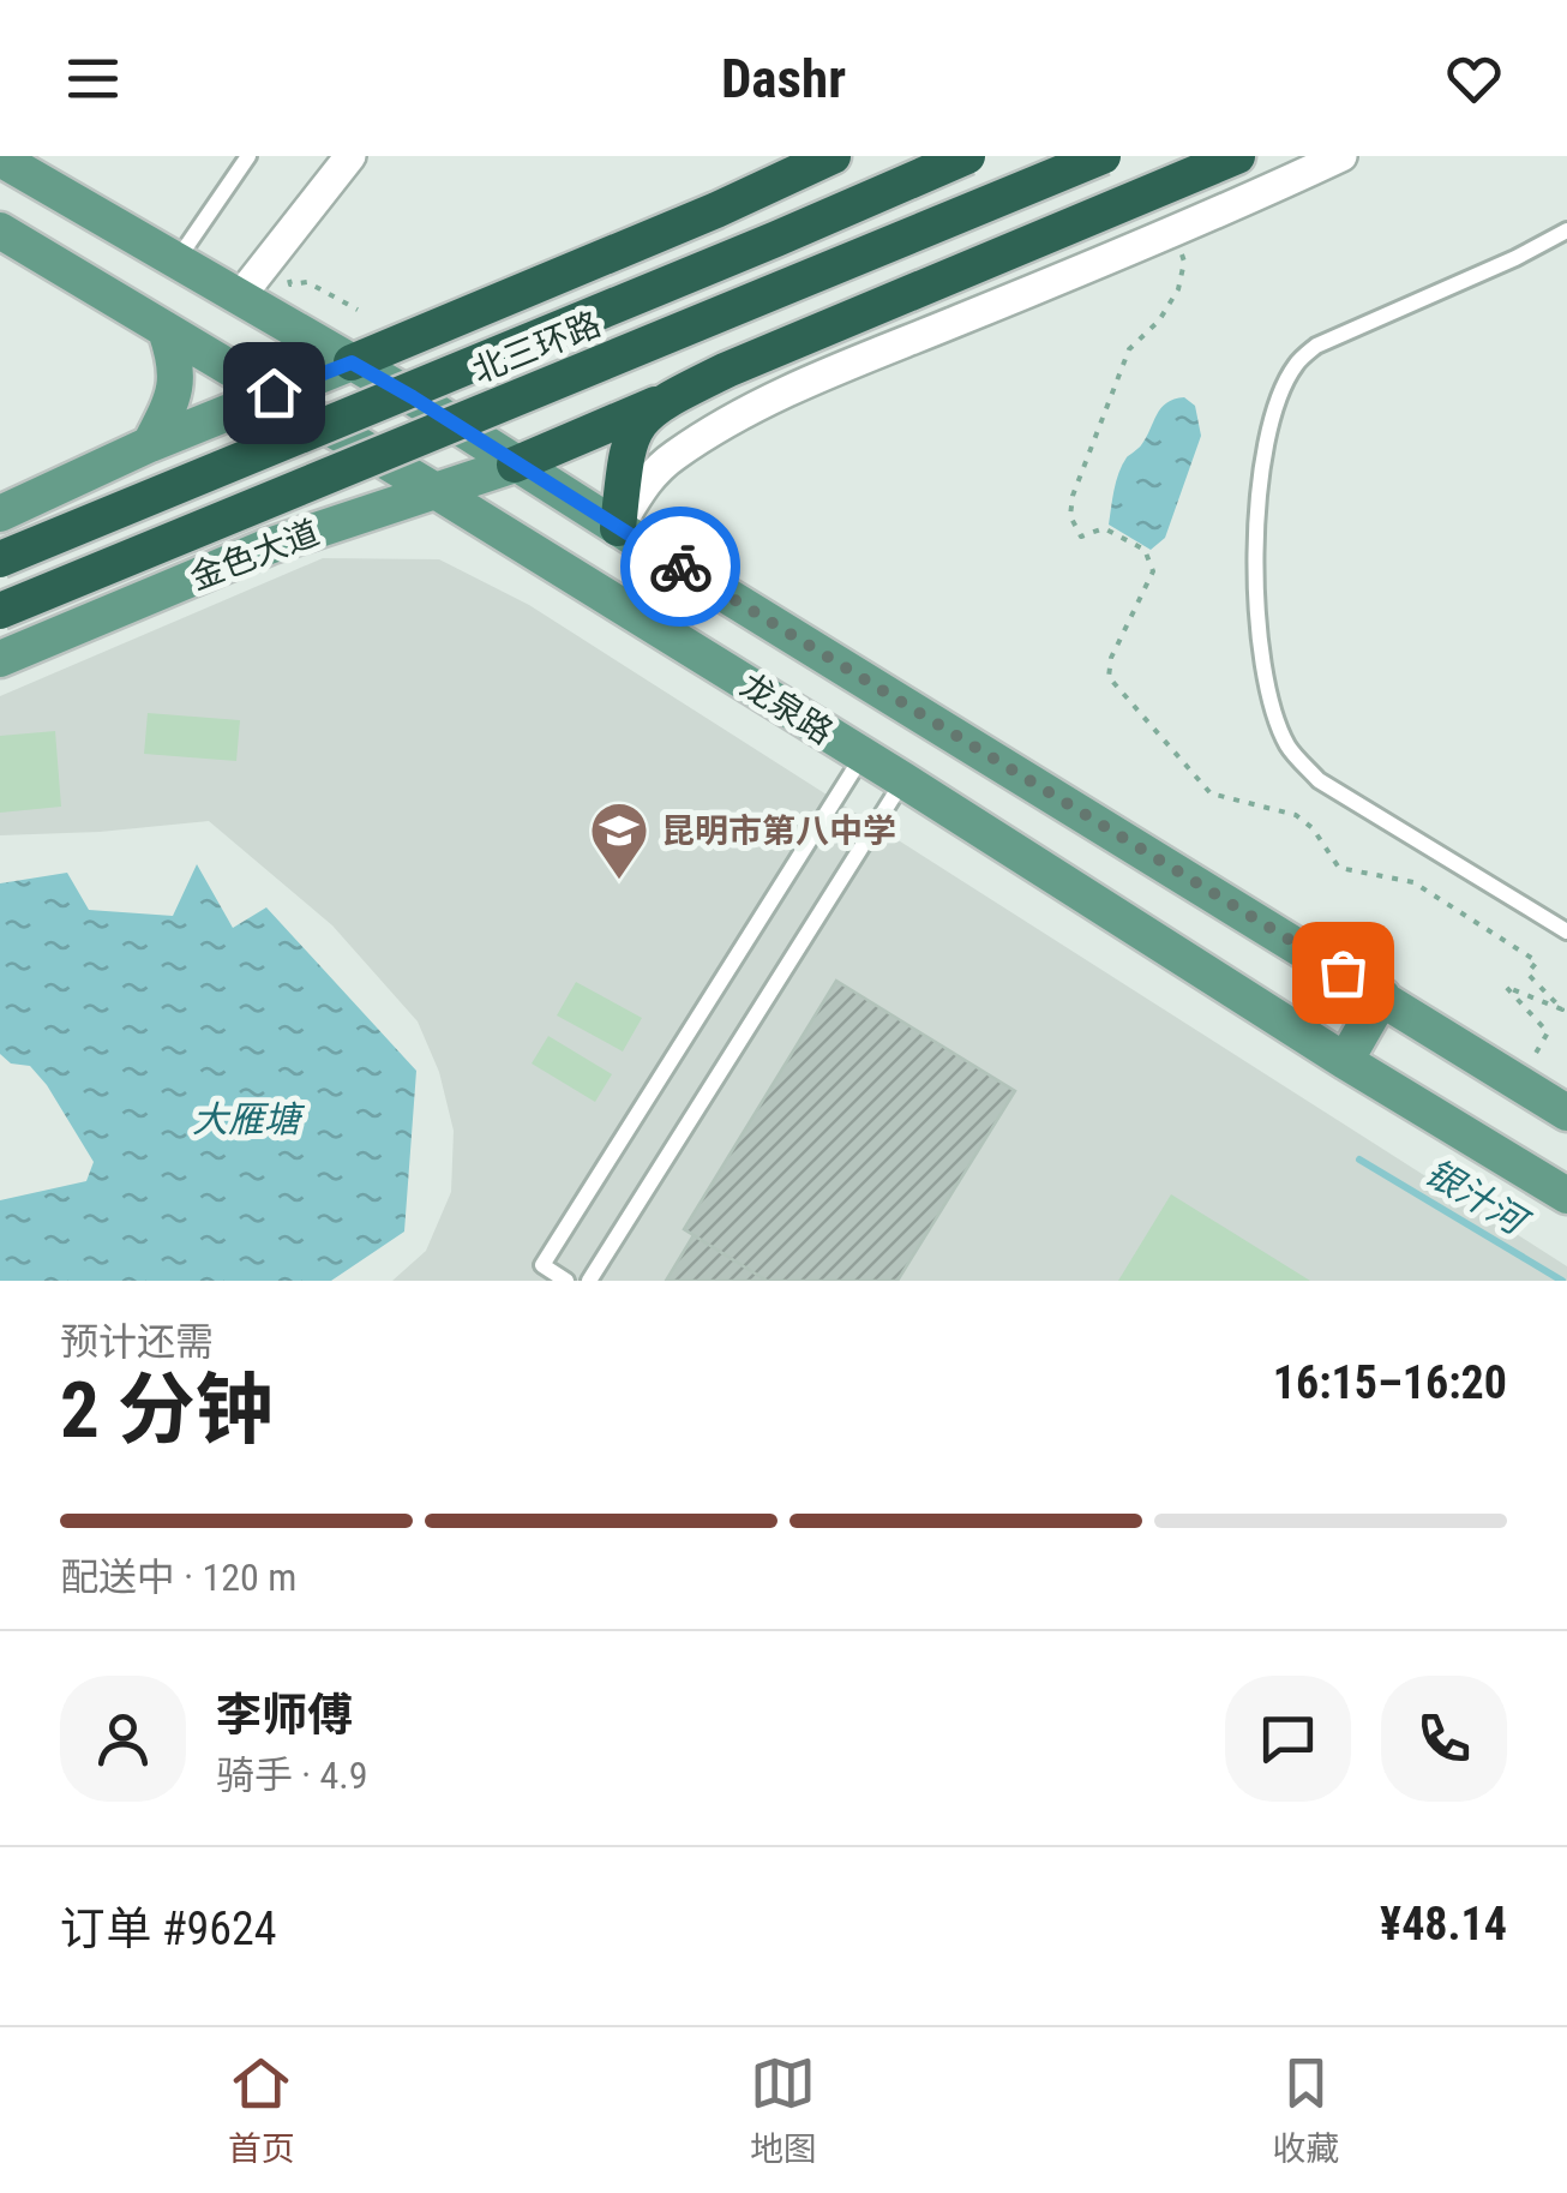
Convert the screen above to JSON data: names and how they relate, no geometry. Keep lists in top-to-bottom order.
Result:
{
  "streets": {
    "highway": ["北三环路"],
    "main road": ["金色大道", "龙泉路"]
  },
  "crossings": [
    ["金色大道", "龙泉路"]
  ],
  "water": ["大雁塘", "银汁河"],
  "places": {
    "school or university": ["昆明市第八中学"]
  },
  "page": {
    "header": "Dashr",
    "heading": ["2 分钟", "预计还需", "16:15–16:20"],
    "panel": [
      "李师傅",
      "骑手 · 4.9",
      "订单 #9624",
      "¥48.14"
    ],
    "bar": "配送中 · 120 m",
    "tabs": ["首页", "地图", "收藏"]
  }
}
